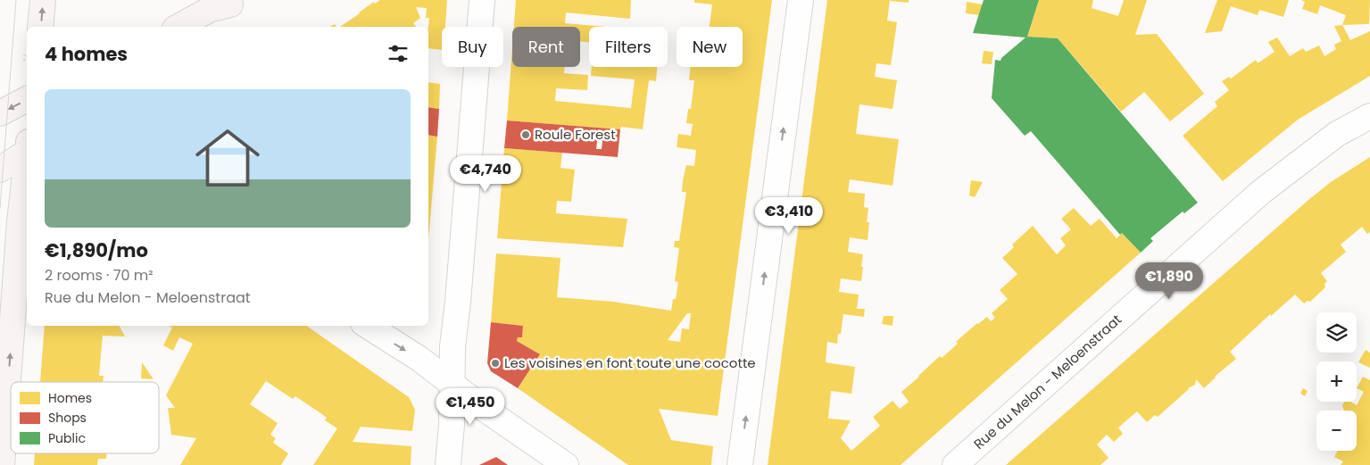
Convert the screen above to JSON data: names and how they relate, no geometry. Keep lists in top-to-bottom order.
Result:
{
  "streets": {
    "street": ["Rue du Melon - Meloenstraat"]
  },
  "places": ["Roule Forest", "Les voisines en font toute une cocotte"],
  "legend": ["Homes", "Shops", "Public"],
  "page": {
    "chip": [
      "Buy",
      "Rent",
      "Filters",
      "New"
    ],
    "heading": "4 homes",
    "list": [
      {
        "name": "€1,890/mo",
        "note": "2 rooms · 70 m² · Rue du Melon - Meloenstraat"
      }
    ],
    "price": [
      "€4,740",
      "€3,410",
      "€1,890",
      "€1,450"
    ],
    "map_buttons": ["+", "−"]
  }
}
